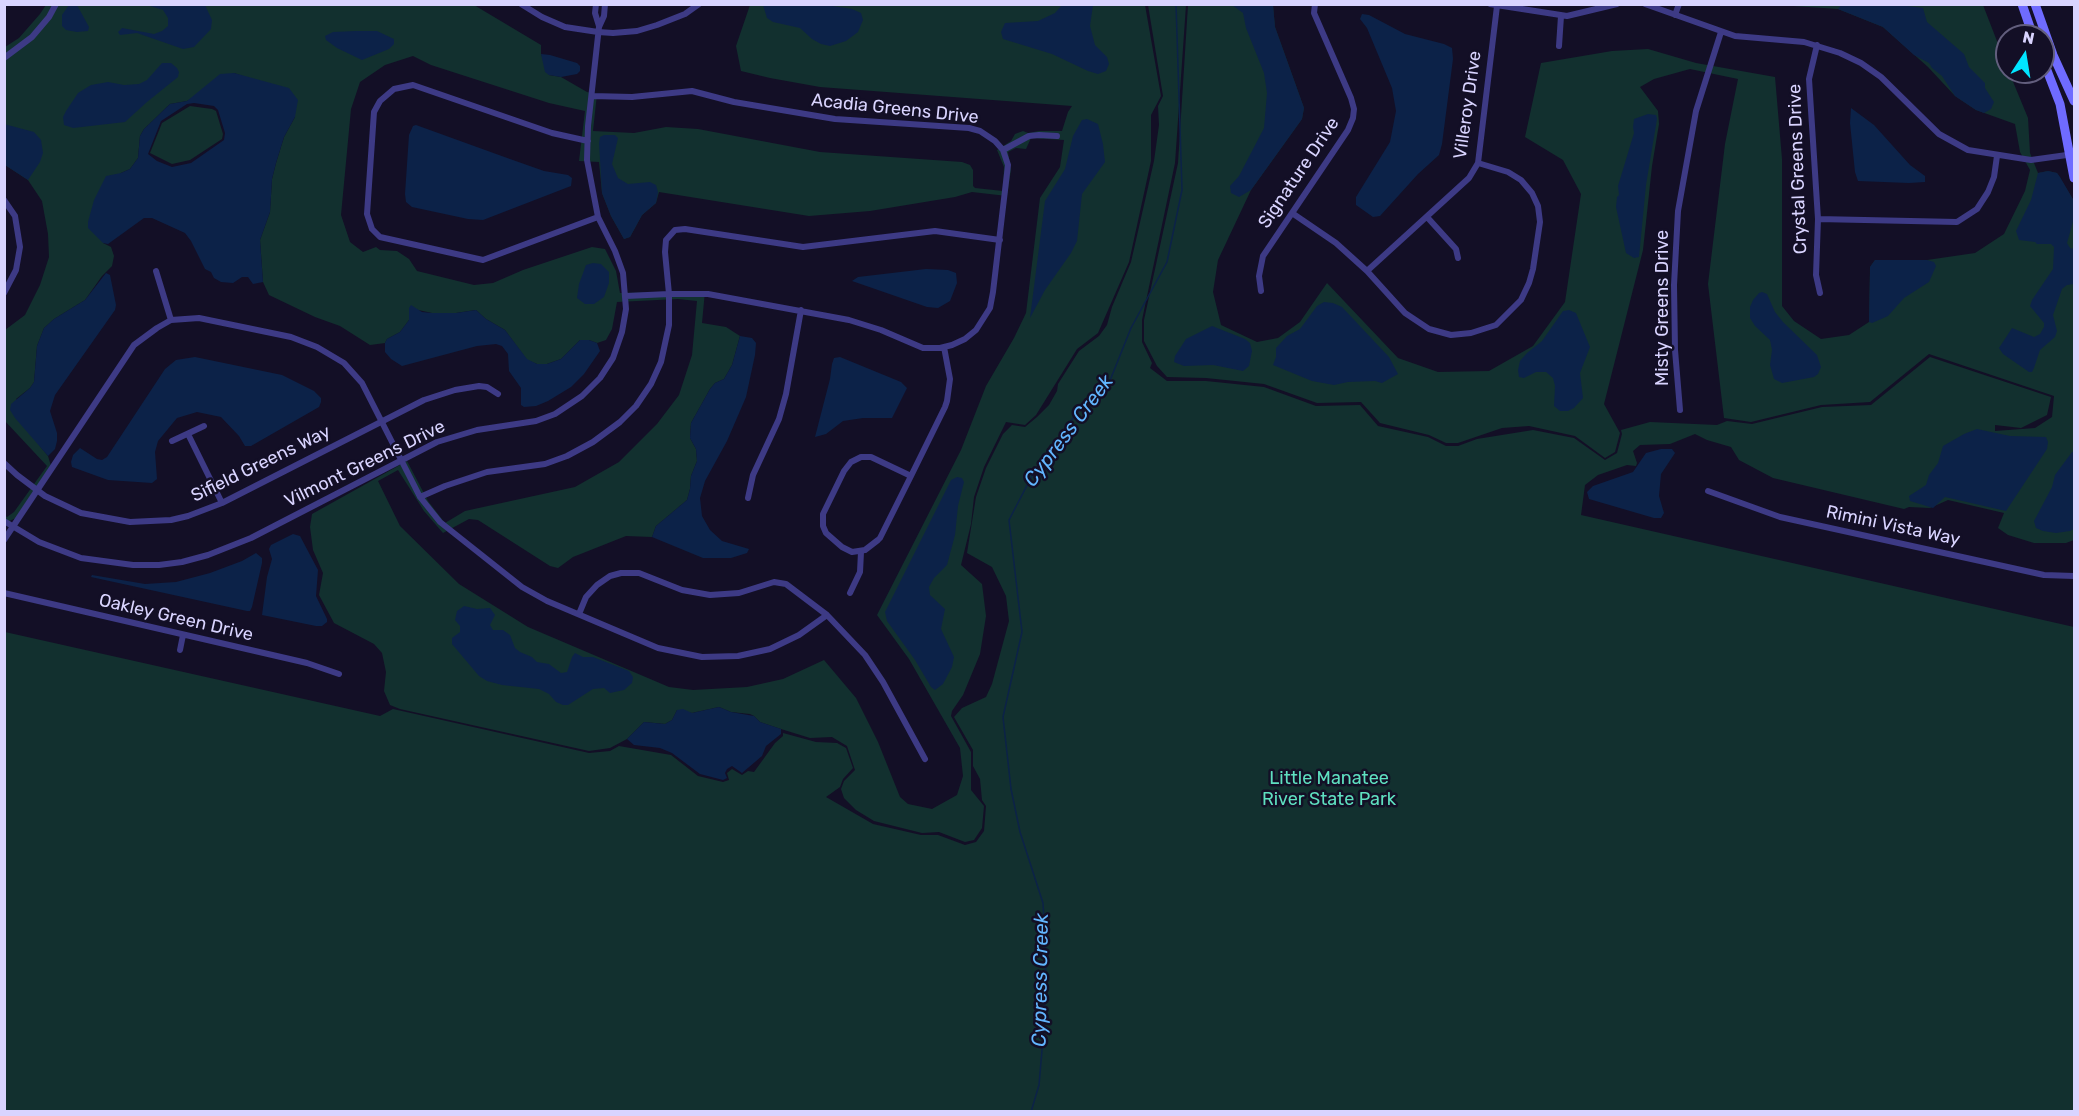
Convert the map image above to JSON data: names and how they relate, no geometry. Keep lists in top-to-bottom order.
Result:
{
  "streets": {
    "street": [
      "Villeroy Drive",
      "Acadia Greens Drive",
      "Crystal Greens Drive",
      "Signature Drive",
      "Misty Greens Drive",
      "Sifield Greens Way",
      "Vilmont Greens Drive",
      "Rimini Vista Way",
      "Oakley Green Drive"
    ]
  },
  "crossings": [
    ["Acadia Greens Drive", "Vilmont Greens Drive"]
  ],
  "water": ["Cypress Creek"],
  "parks": ["Little Manatee River State Park"],
  "north": "top"
}
